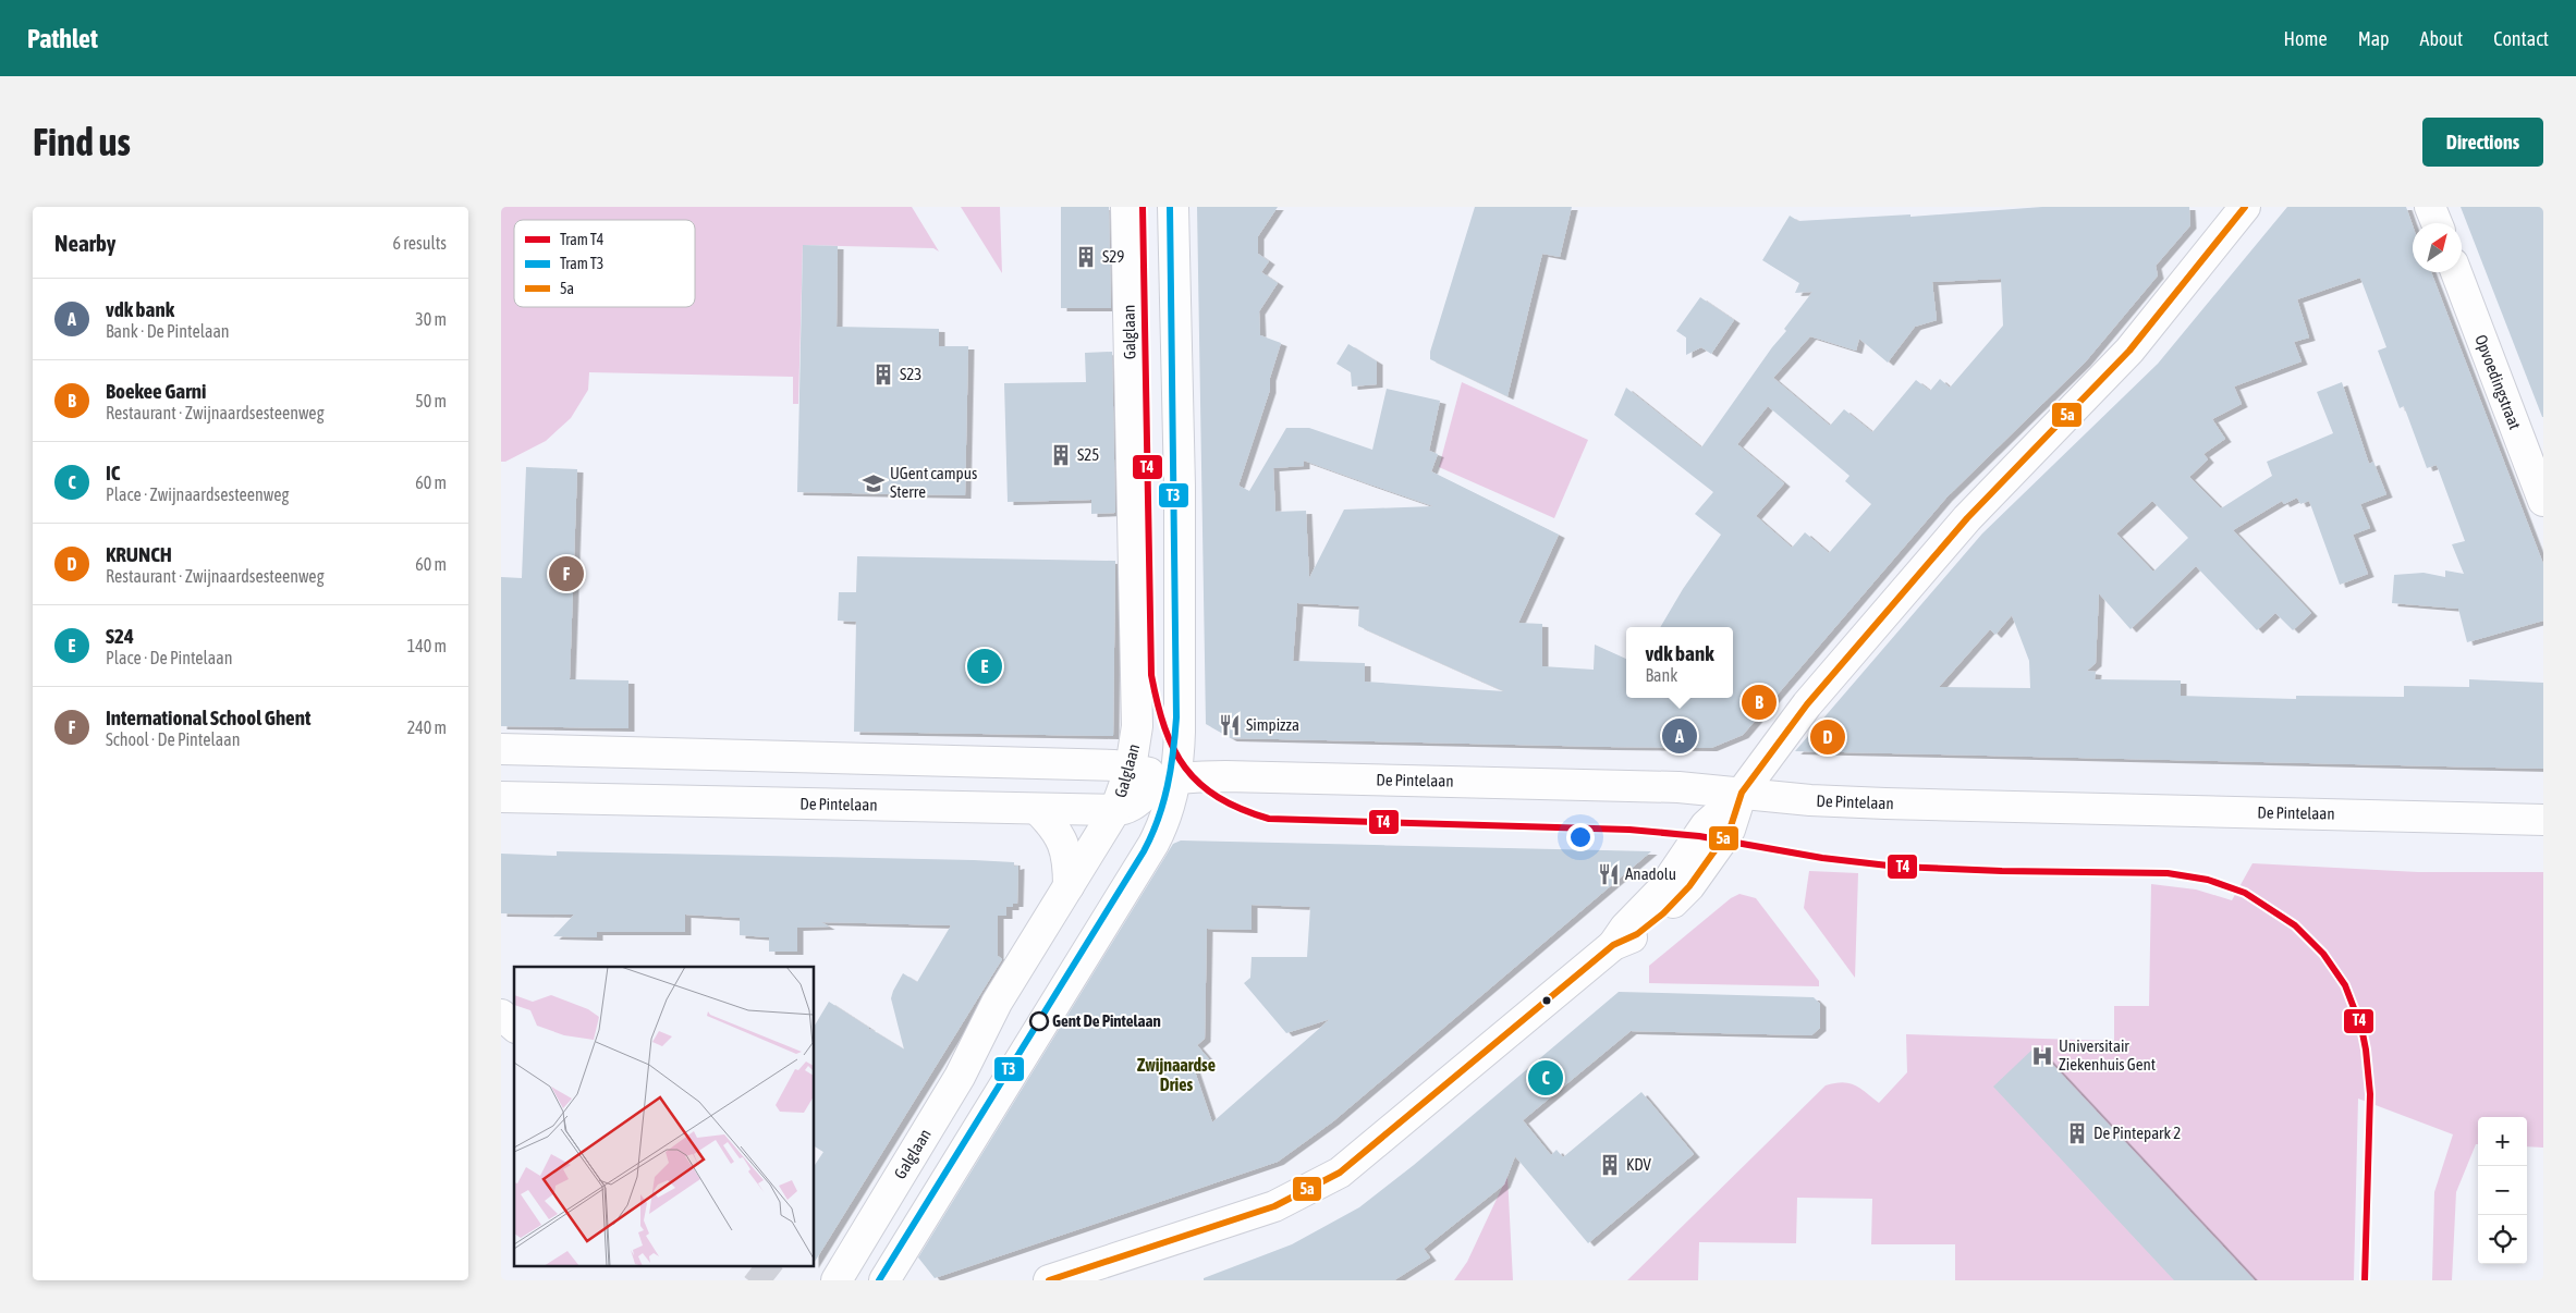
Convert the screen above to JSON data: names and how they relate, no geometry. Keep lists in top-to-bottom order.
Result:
{
  "streets": {
    "street": ["Galglaan", "Opvoedingstraat", "De Pintelaan"]
  },
  "crossings": [
    ["Galglaan", "De Pintelaan"]
  ],
  "districts": ["Zwijnaardse Dries"],
  "places": {
    "building": [
      "S29",
      "S23",
      "S25",
      "De Pintepark 2",
      "KDV"
    ],
    "school or university": ["UGent campus Sterre"],
    "restaurant": ["Simpizza", "Anadolu"],
    "other": ["Gent De Pintelaan"],
    "hospital": ["Universitair Ziekenhuis Gent"]
  },
  "lines": ["tram line T4", "tram line T3", "transit line 5a"],
  "legend": ["Tram T4", "Tram T3", "5a"],
  "north": "top right",
  "page": {
    "header": "Pathlet",
    "nav": [
      "Home",
      "Map",
      "About",
      "Contact"
    ],
    "buttons": "Directions",
    "title": "Find us",
    "heading": ["Nearby", "6 results"],
    "list": [
      {
        "mark": "A",
        "name": "vdk bank",
        "note": "Bank · De Pintelaan",
        "value": "30 m"
      },
      {
        "mark": "B",
        "name": "Boekee Garni",
        "note": "Restaurant · Zwijnaardsesteenweg",
        "value": "50 m"
      },
      {
        "mark": "C",
        "name": "IC",
        "note": "Place · Zwijnaardsesteenweg",
        "value": "60 m"
      },
      {
        "mark": "D",
        "name": "KRUNCH",
        "note": "Restaurant · Zwijnaardsesteenweg",
        "value": "60 m"
      },
      {
        "mark": "E",
        "name": "S24",
        "note": "Place · De Pintelaan",
        "value": "140 m"
      },
      {
        "mark": "F",
        "name": "International School Ghent",
        "note": "School · De Pintelaan",
        "value": "240 m"
      }
    ],
    "pins": [
      "F",
      "E",
      "B",
      "A",
      "D",
      "C"
    ],
    "popup": ["vdk bank", "Bank"],
    "map_buttons": ["+", "−"]
  }
}
